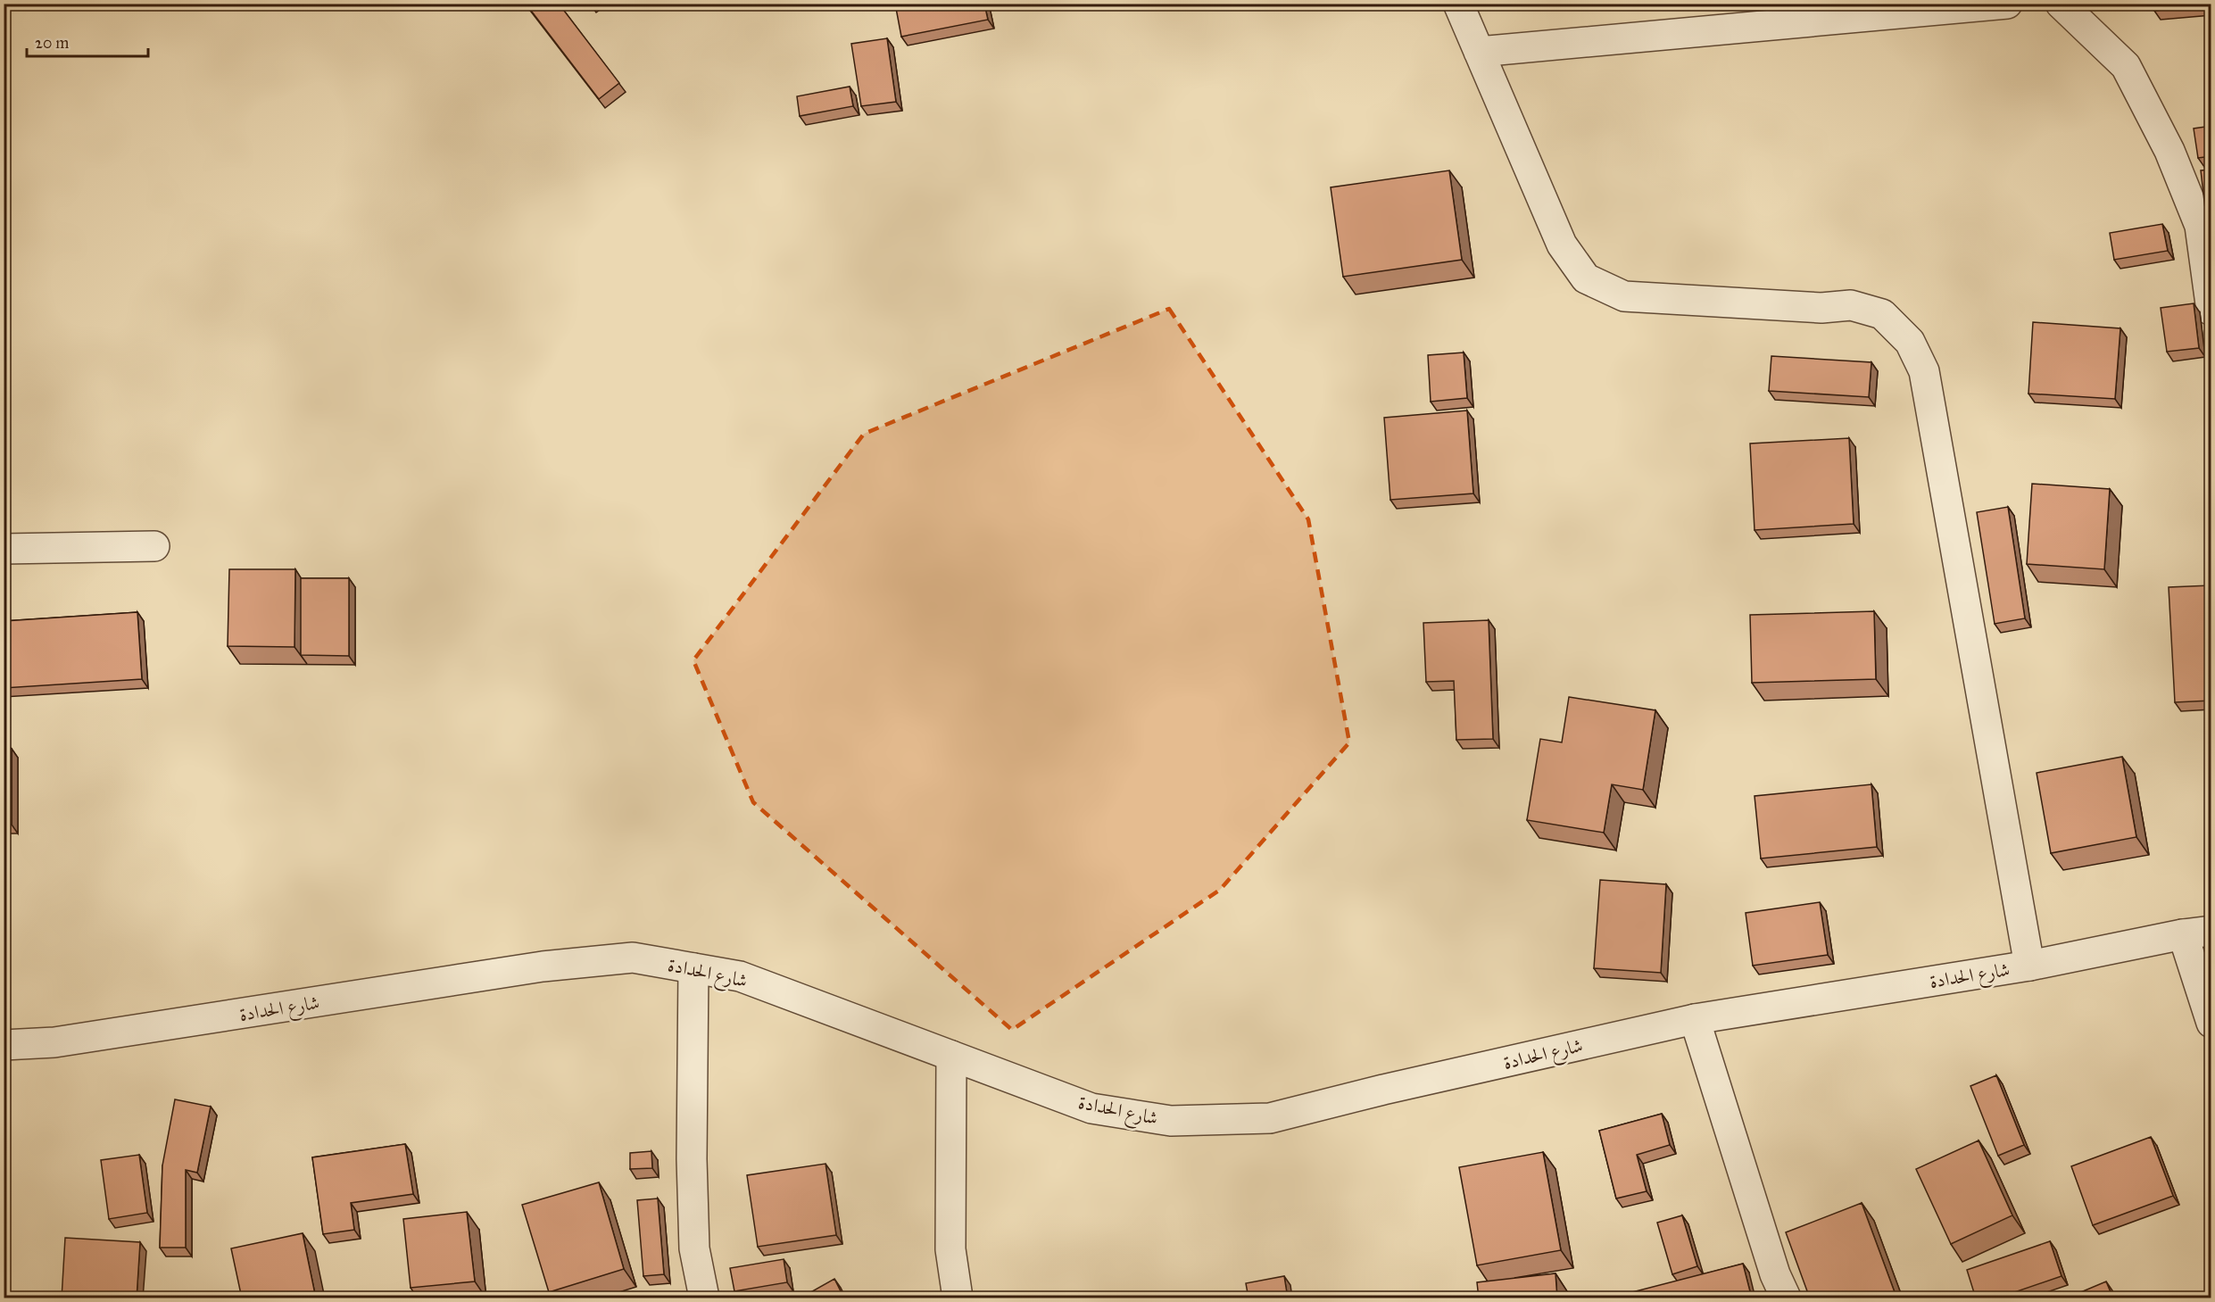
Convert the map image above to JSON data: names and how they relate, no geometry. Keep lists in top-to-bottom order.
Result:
{
  "streets": {
    "street": ["شارع الحدادة"]
  },
  "scale_bar": "20 m"
}
